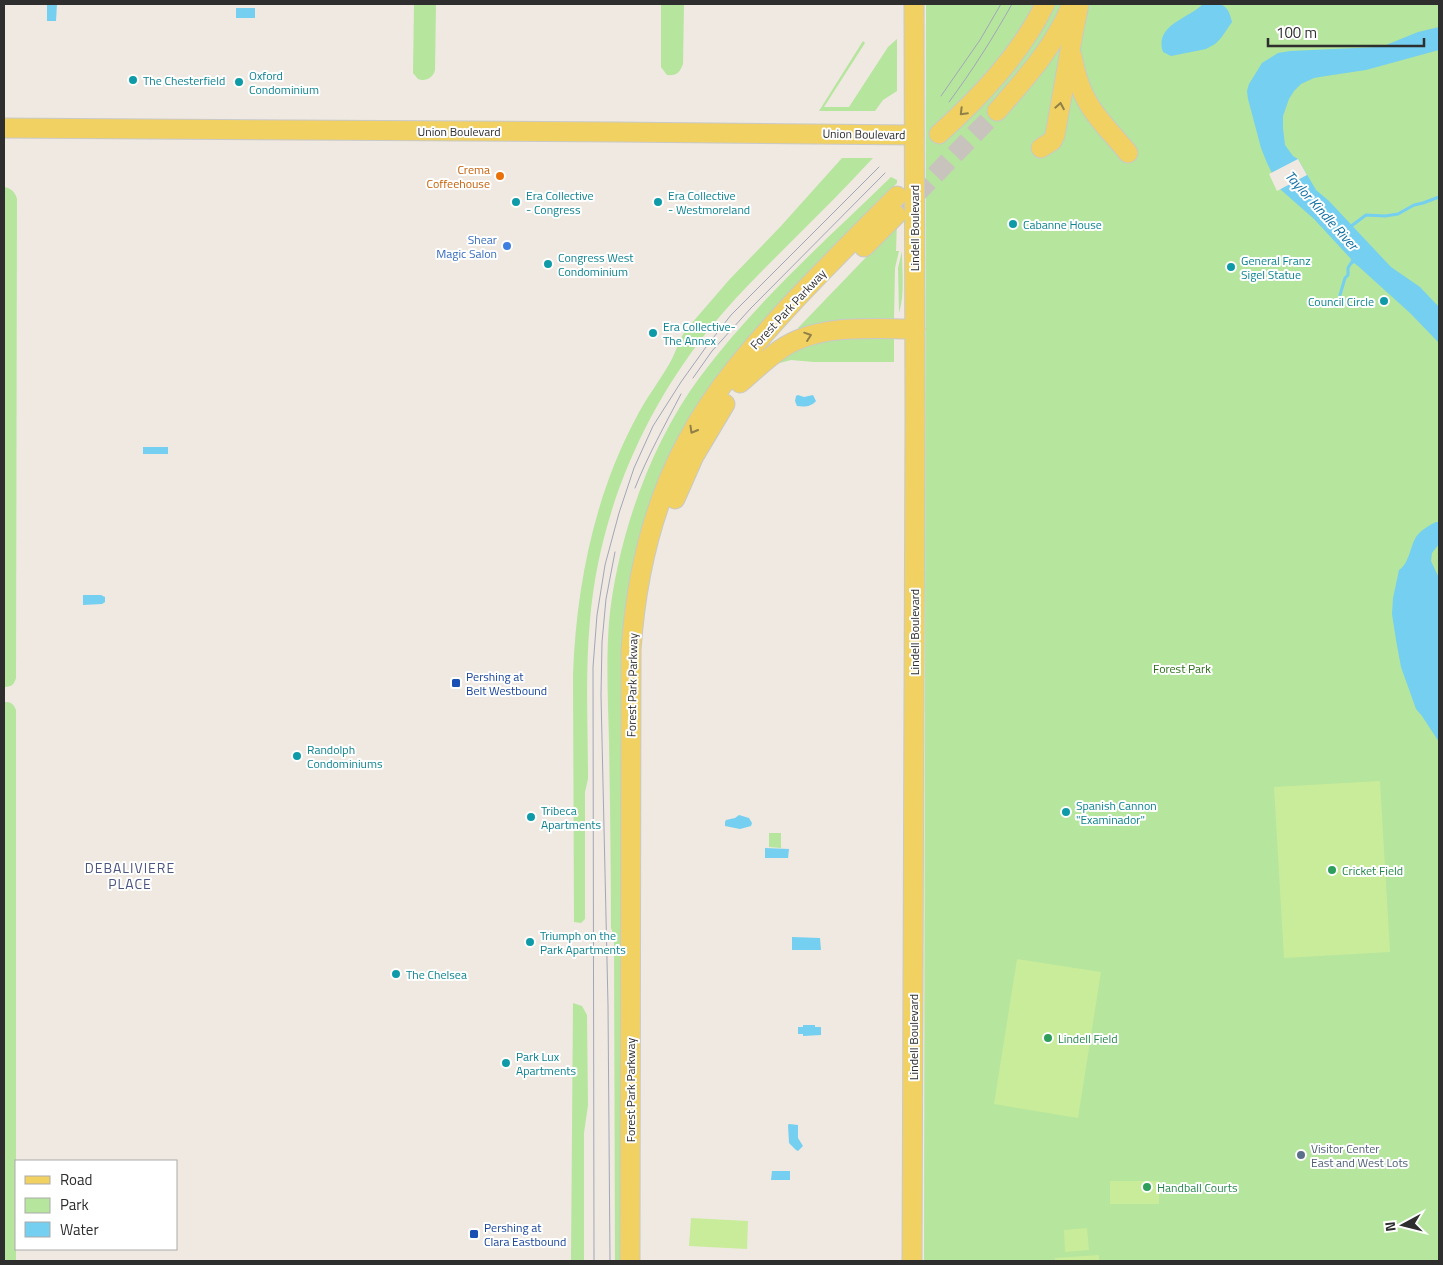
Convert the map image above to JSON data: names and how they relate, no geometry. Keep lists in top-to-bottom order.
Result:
{
  "streets": {
    "main road": ["Union Boulevard", "Lindell Boulevard", "Forest Park Parkway"]
  },
  "crossings": [
    ["Union Boulevard", "Lindell Boulevard"]
  ],
  "districts": ["DEBALIVIERE PLACE"],
  "water": ["Taylor Kindle River"],
  "parks": ["Forest Park"],
  "places": {
    "other": [
      "The Chesterfield",
      "Oxford Condominium",
      "Crema Coffeehouse",
      "Era Collective - Congress",
      "Era Collective - Westmoreland",
      "Cabanne House",
      "Shear Magic Salon",
      "Congress West Condominium",
      "General Franz Sigel Statue",
      "Council Circle",
      "Era Collective- The Annex",
      "Randolph Condominiums",
      "Spanish Cannon \"Examinador\"",
      "Tribeca Apartments",
      "Cricket Field",
      "Triumph on the Park Apartments",
      "The Chelsea",
      "Lindell Field",
      "Park Lux Apartments",
      "Visitor Center East and West Lots",
      "Handball Courts"
    ],
    "transit": ["Pershing at Belt Westbound", "Pershing at Clara Eastbound"]
  },
  "legend": ["Road", "Park", "Water"],
  "scale_bar": "100 m",
  "north": "left"
}
